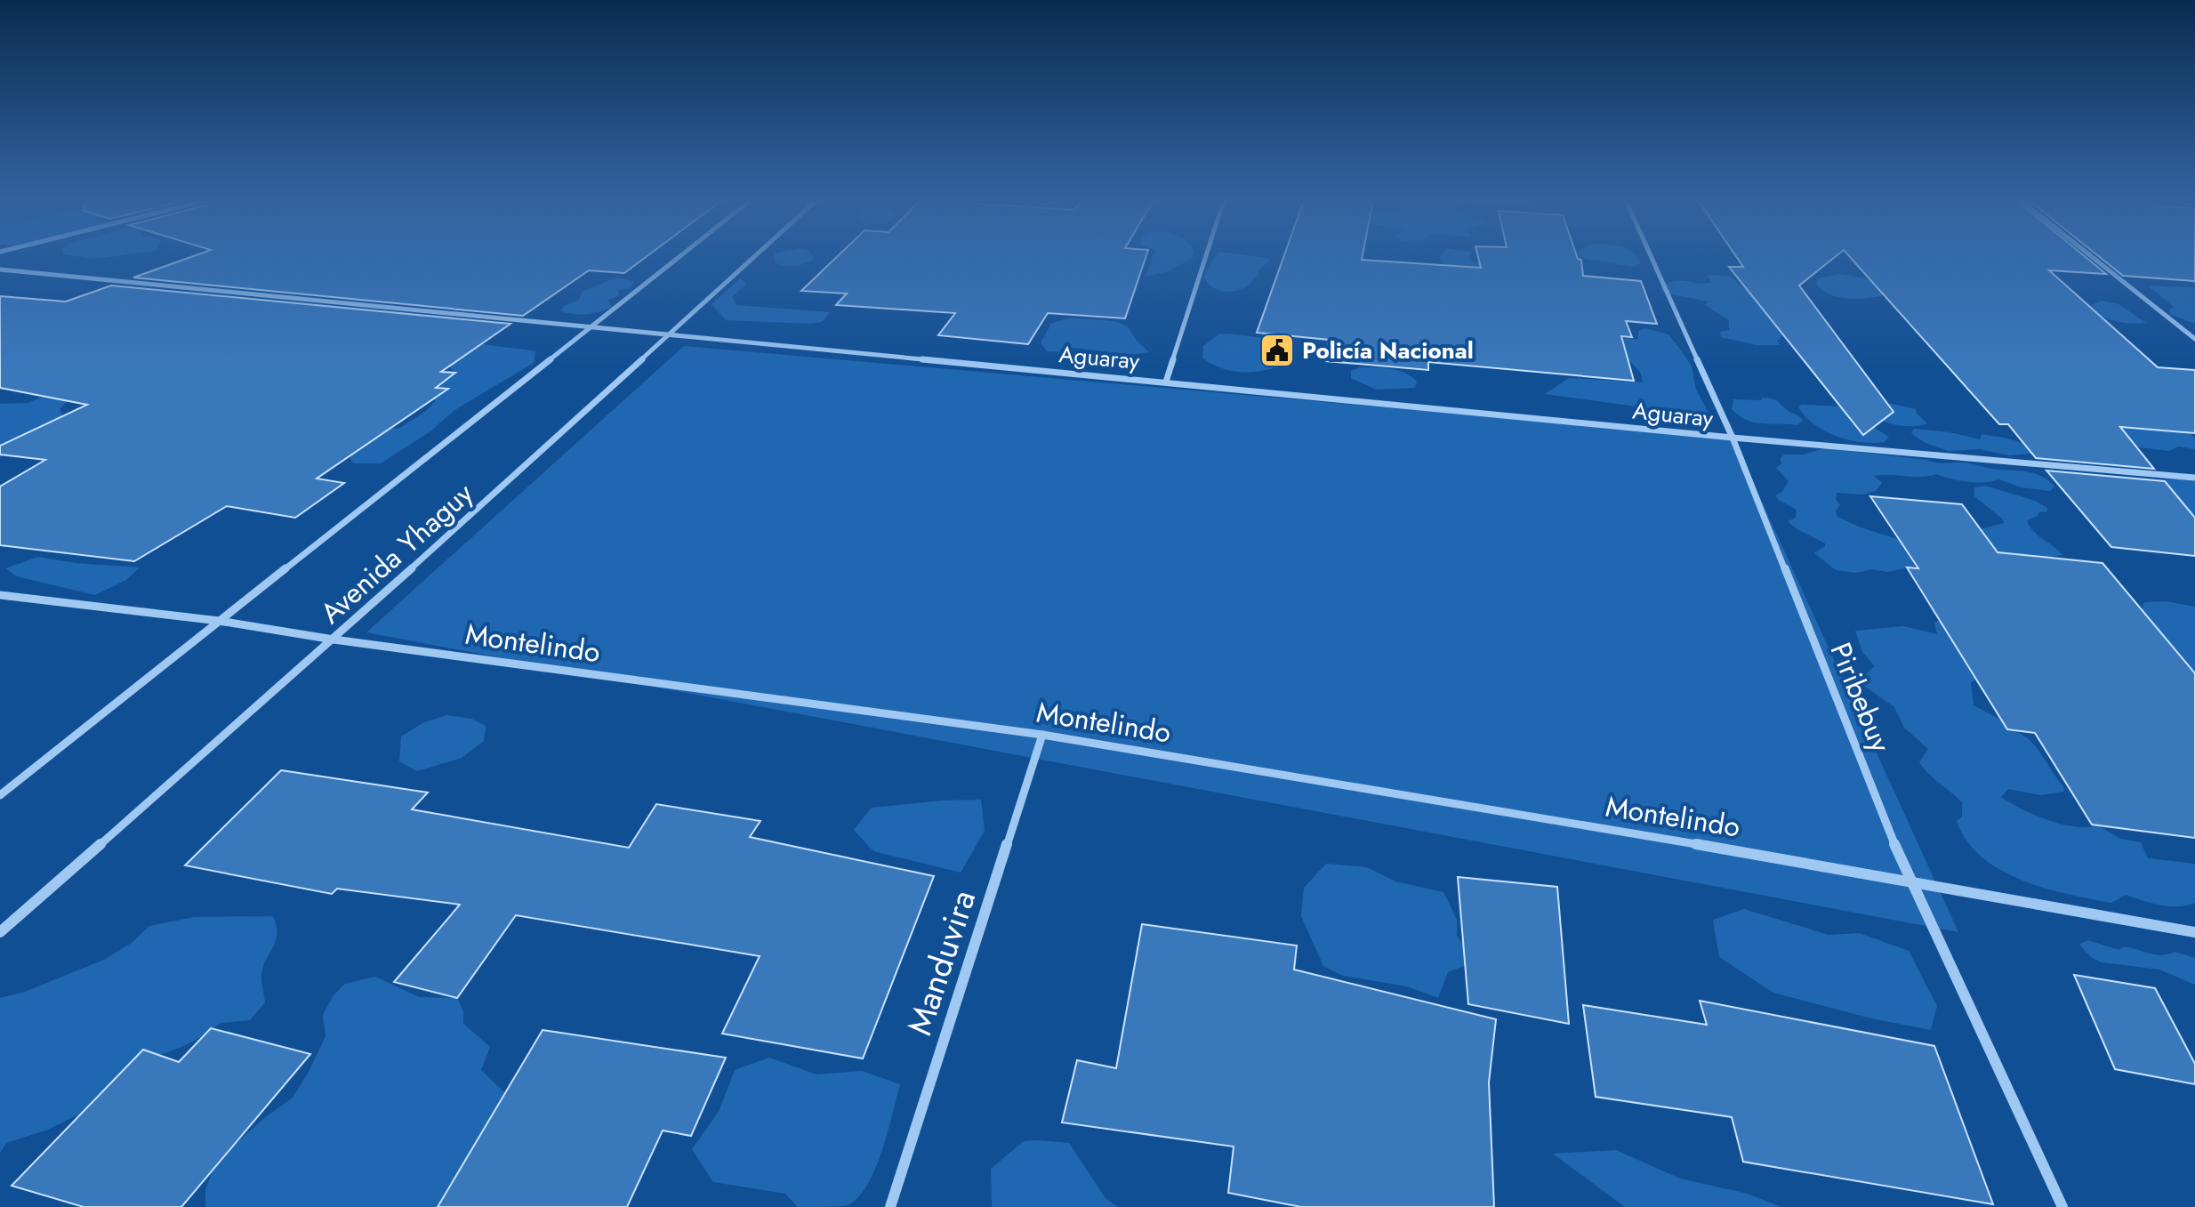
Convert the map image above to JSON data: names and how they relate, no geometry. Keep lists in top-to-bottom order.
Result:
{
  "streets": {
    "street": [
      "Aguaray",
      "Avenida Yhaguy",
      "Montelindo",
      "Piribebuy",
      "Manduvira"
    ]
  },
  "crossings": [
    ["Aguaray", "Avenida Yhaguy"],
    ["Aguaray", "Piribebuy"],
    ["Avenida Yhaguy", "Montelindo"],
    ["Montelindo", "Piribebuy"],
    ["Montelindo", "Manduvira"]
  ],
  "places": {
    "public building": ["Policía Nacional"]
  }
}
